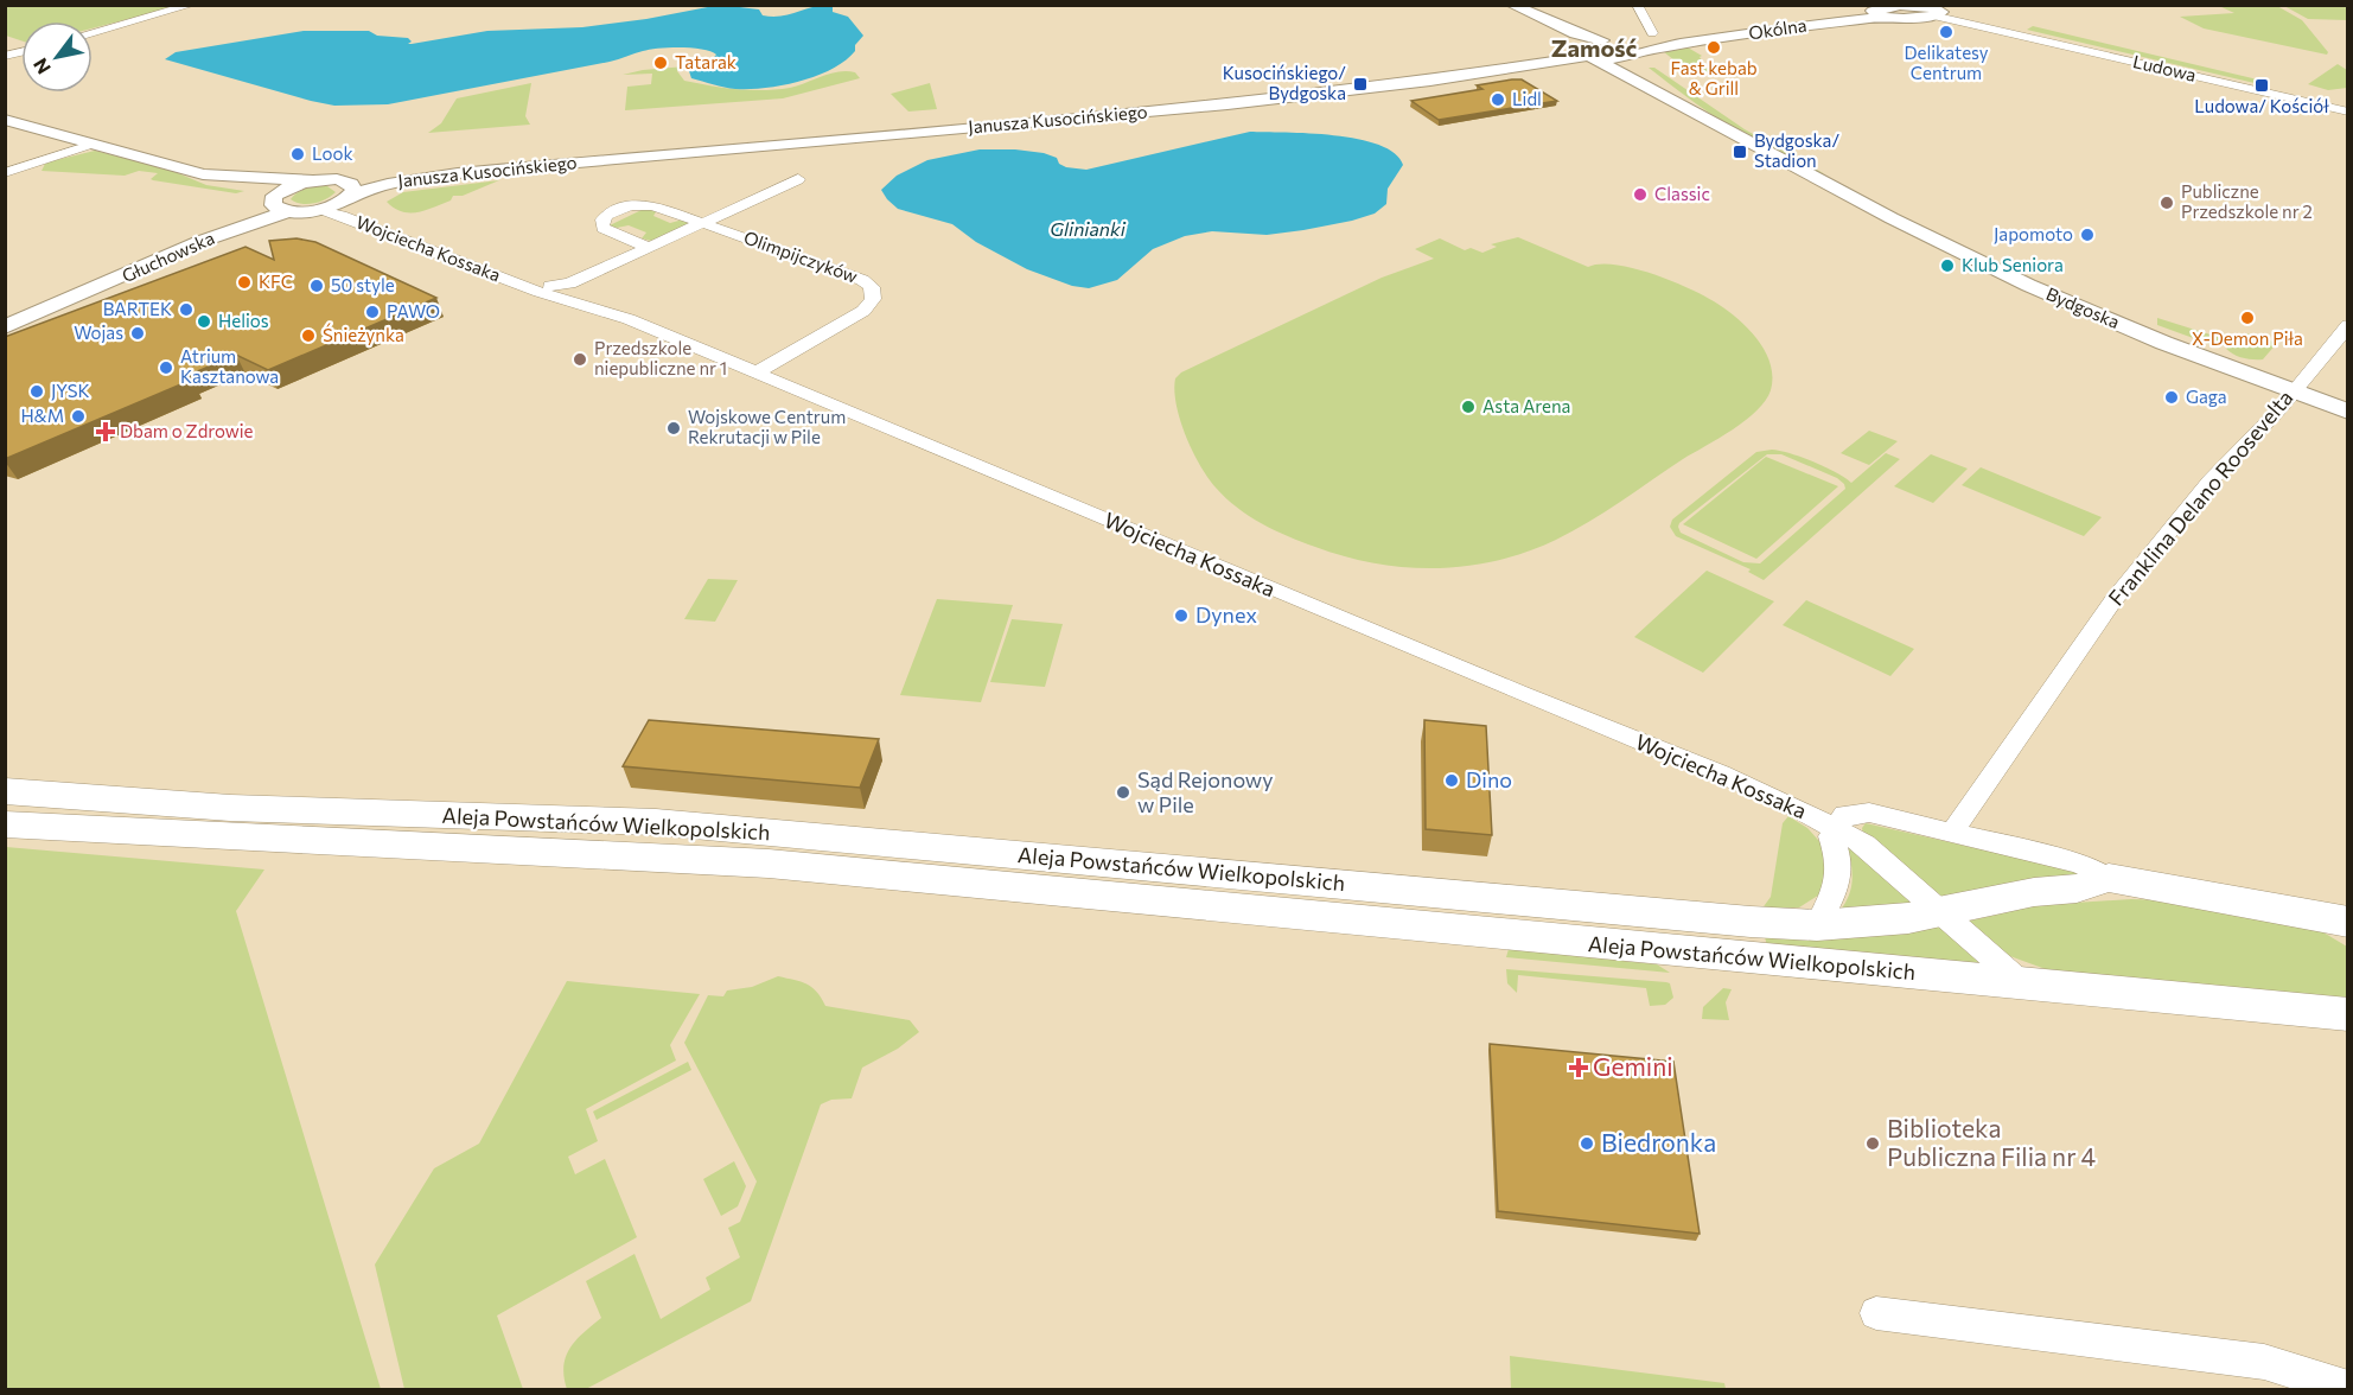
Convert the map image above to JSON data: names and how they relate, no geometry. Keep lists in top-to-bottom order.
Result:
{
  "streets": {
    "main road": ["Aleja Powstańców Wielkopolskich"],
    "street": [
      "Okólna",
      "Ludowa",
      "Janusza Kusocińskiego",
      "Wojciecha Kossaka",
      "Głuchowska",
      "Olimpijczyków",
      "Bydgoska",
      "Franklina Delano Roosevelta"
    ]
  },
  "crossings": [
    ["Okólna", "Janusza Kusocińskiego"],
    ["Okólna", "Bydgoska"],
    ["Janusza Kusocińskiego", "Wojciecha Kossaka"],
    ["Janusza Kusocińskiego", "Bydgoska"],
    ["Wojciecha Kossaka", "Olimpijczyków"],
    ["Wojciecha Kossaka", "Aleja Powstańców Wielkopolskich"],
    ["Bydgoska", "Franklina Delano Roosevelta"]
  ],
  "districts": ["Zamość"],
  "water": ["Glinianki"],
  "places": {
    "other": [
      "Delikatesy Centrum",
      "Fast kebab & Grill",
      "Tatarak",
      "Lidl",
      "Look",
      "Classic",
      "Publiczne Przedszkole nr 2",
      "Japomoto",
      "Klub Seniora",
      "KFC",
      "50 style",
      "BARTEK",
      "PAWO",
      "X-Demon Piła",
      "Helios",
      "Wojas",
      "Śnieżynka",
      "Przedszkole niepubliczne nr 1",
      "Atrium Kasztanowa",
      "JYSK",
      "Gaga",
      "Asta Arena",
      "H&M",
      "Wojskowe Centrum Rekrutacji w Pile",
      "Dynex",
      "Dino",
      "Sąd Rejonowy w Pile",
      "Biedronka",
      "Biblioteka Publiczna Filia nr 4"
    ],
    "transit": ["Kusocińskiego/ Bydgoska", "Ludowa/ Kościół", "Bydgoska/ Stadion"],
    "health": ["Dbam o Zdrowie", "Gemini"]
  },
  "north": "bottom left"
}
